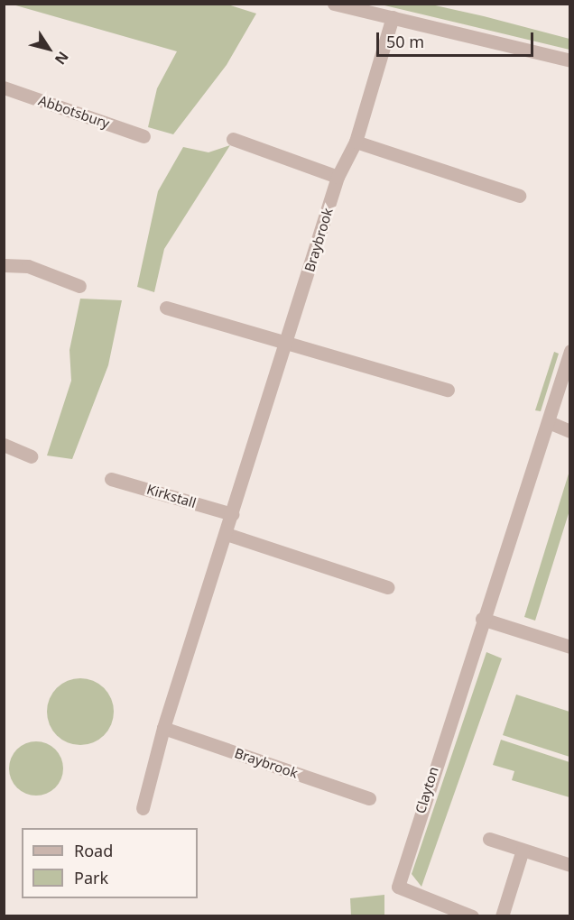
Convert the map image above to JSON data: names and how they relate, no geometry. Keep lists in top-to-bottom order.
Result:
{
  "streets": {
    "street": [
      "Abbotsbury",
      "Braybrook",
      "Kirkstall",
      "Clayton"
    ]
  },
  "crossings": [
    ["Braybrook", "Kirkstall"]
  ],
  "legend": ["Road", "Park"],
  "scale_bar": "50 m",
  "north": "bottom right"
}
